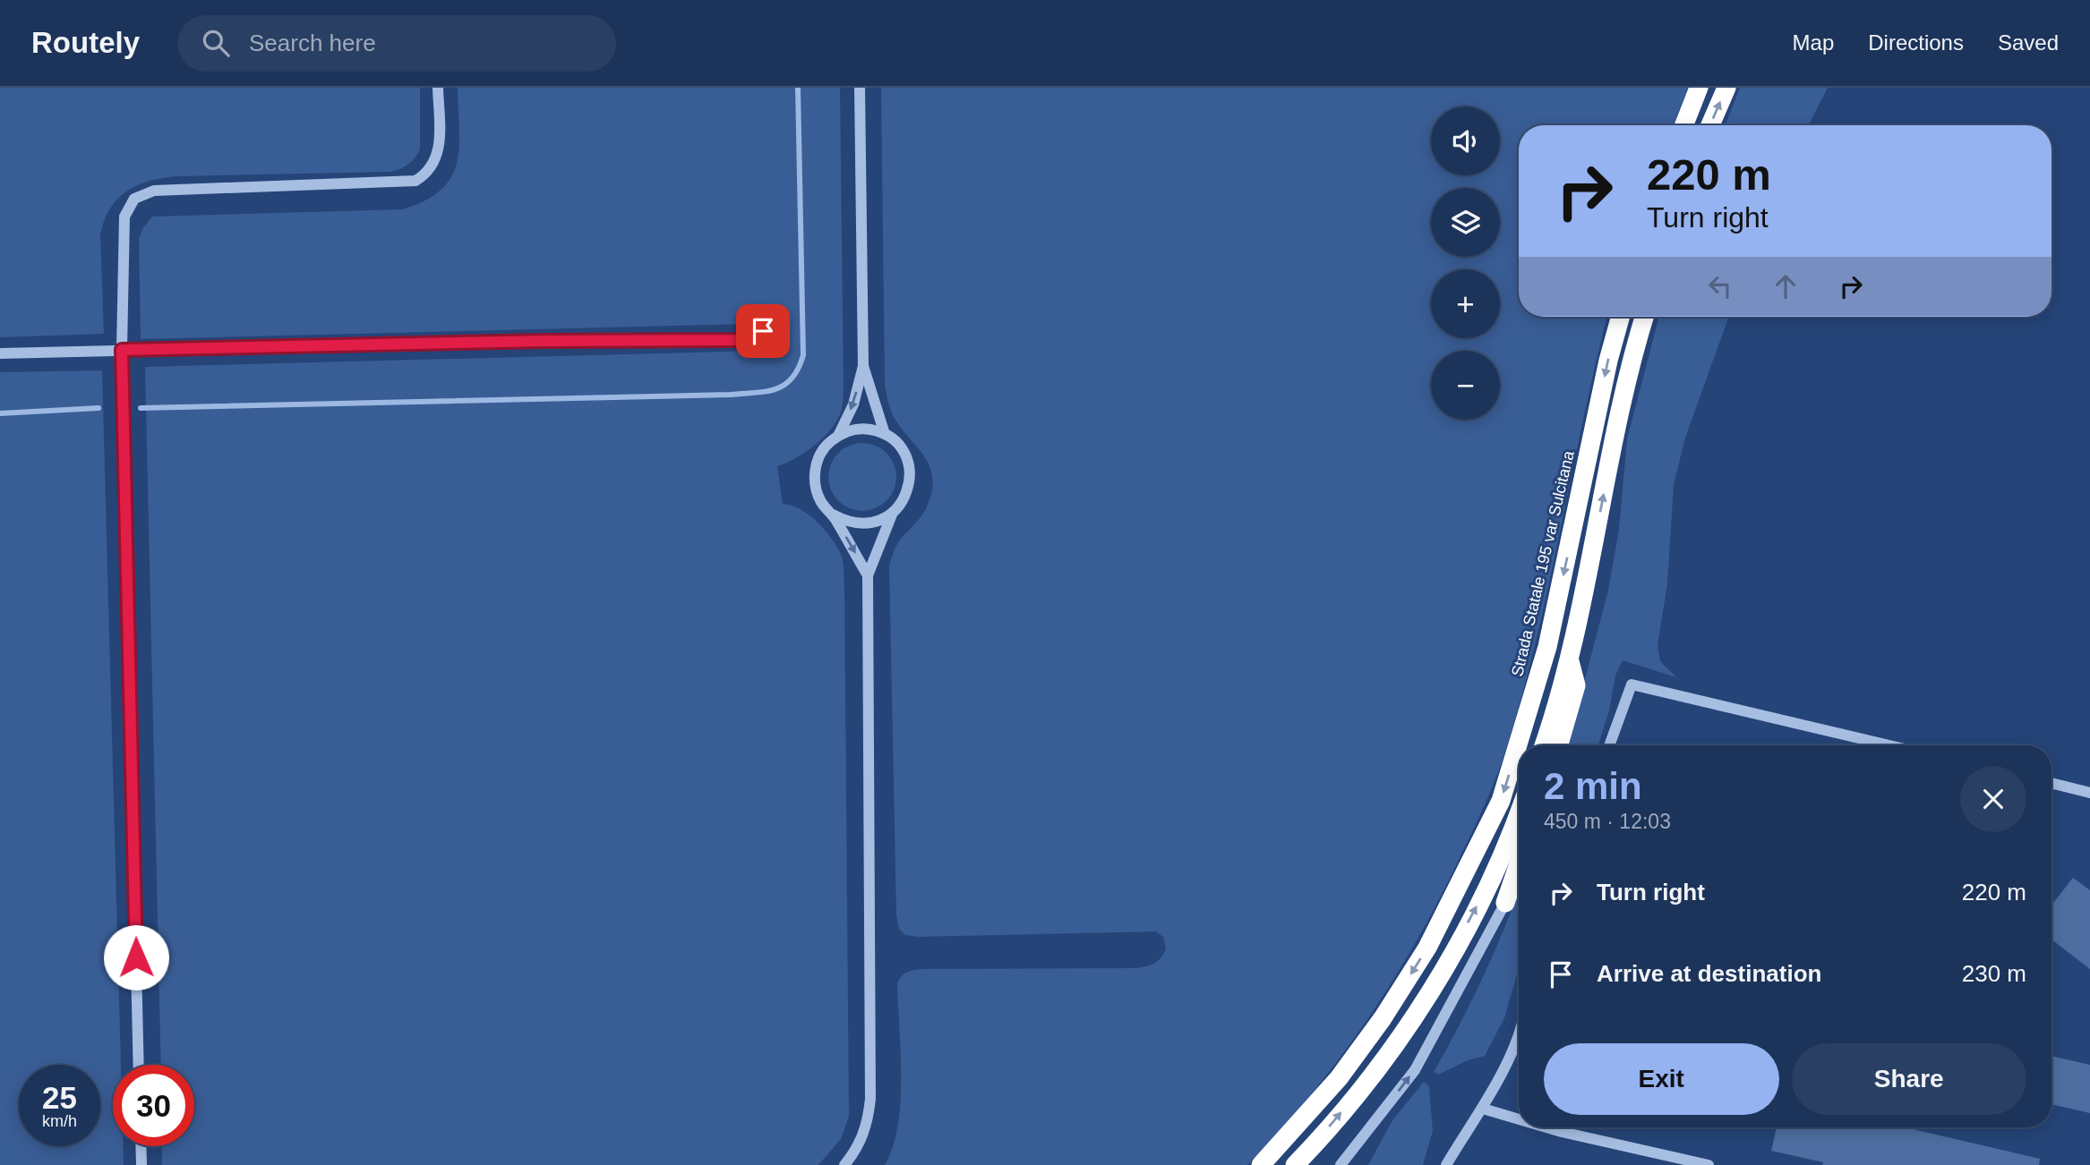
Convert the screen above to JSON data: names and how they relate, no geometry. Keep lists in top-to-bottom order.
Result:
{
  "streets": {
    "highway": ["Strada Statale 195 var Sulcitana"]
  },
  "page": {
    "header": "Routely",
    "search": "Search here",
    "nav": ["Map", "Directions", "Saved"],
    "map_buttons": ["+", "−"],
    "turn": ["220 m", "Turn right"],
    "heading": ["2 min", "450 m · 12:03"],
    "list": [
      {
        "name": "Turn right",
        "value": "220 m"
      },
      {
        "name": "Arrive at destination",
        "value": "230 m"
      }
    ],
    "buttons": ["Exit", "Share"],
    "speed": "25 km/h",
    "limit": "30"
  }
}
